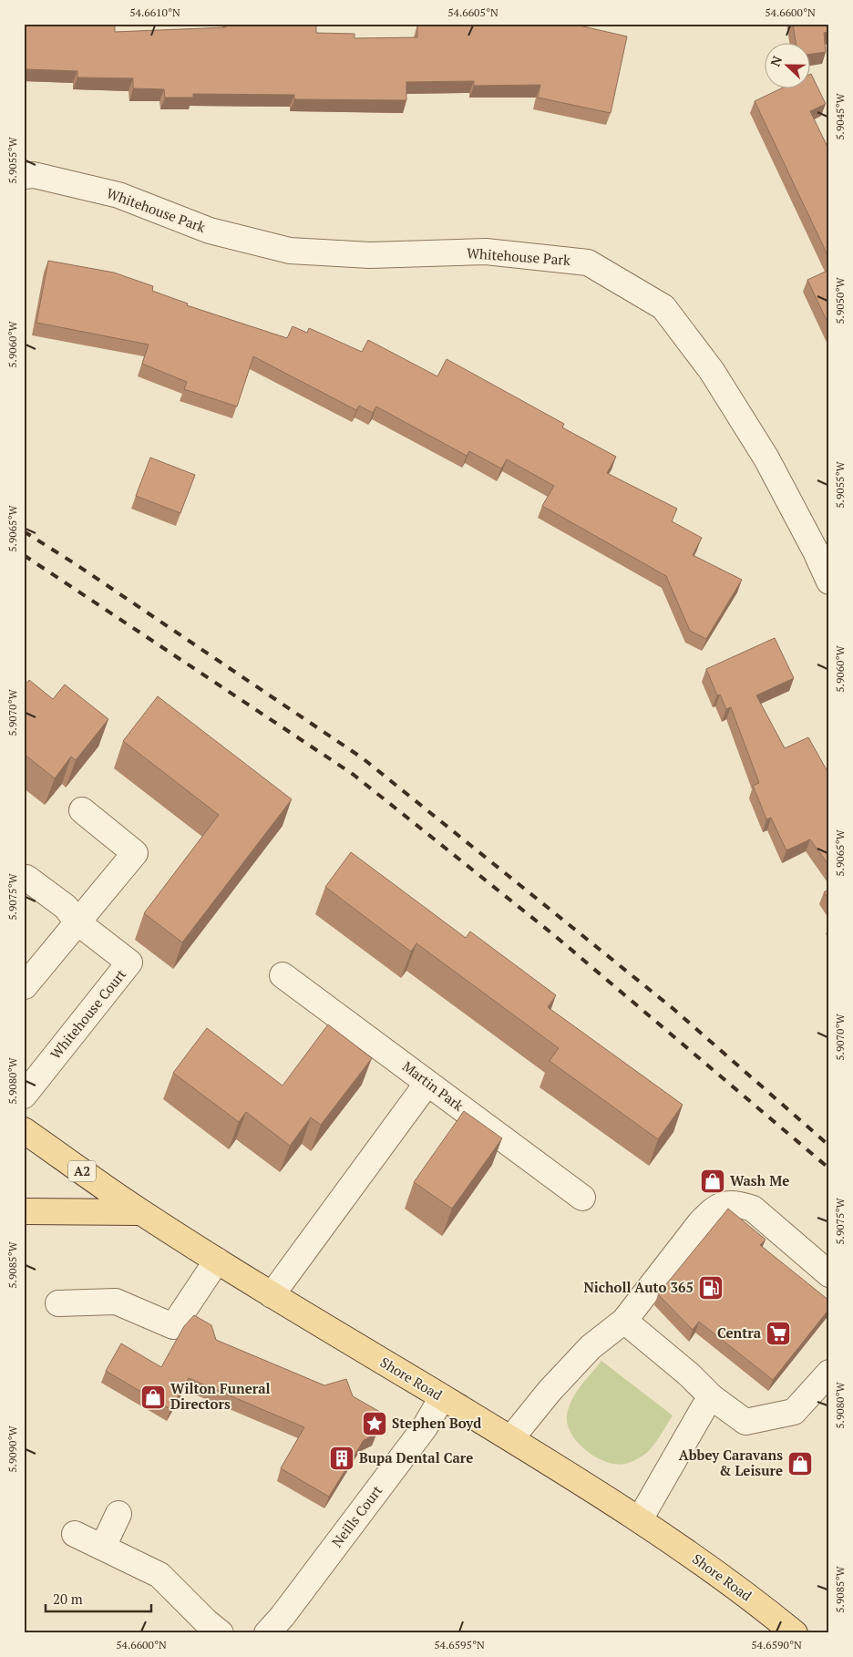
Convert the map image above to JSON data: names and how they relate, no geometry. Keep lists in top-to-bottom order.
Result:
{
  "streets": {
    "main road": ["A2", "Shore Road"],
    "street": [
      "Whitehouse Park",
      "Whitehouse Court",
      "Martin Park",
      "Neills Court"
    ]
  },
  "crossings": [
    ["Shore Road", "Neills Court"]
  ],
  "places": {
    "shop": ["Wash Me", "Wilton Funeral Directors", "Abbey Caravans & Leisure"],
    "fuel station": ["Nicholl Auto 365"],
    "supermarket": ["Centra"],
    "place": ["Stephen Boyd"],
    "building": ["Bupa Dental Care"]
  },
  "scale_bar": "20 m",
  "north": "left",
  "coordinates": [
    "54.6610°N",
    "54.6605°N",
    "54.6600°N",
    "5.9045°W",
    "5.9055°W",
    "5.9050°W",
    "5.9060°W",
    "5.9065°W",
    "5.9070°W",
    "5.9075°W",
    "5.9080°W",
    "5.9085°W",
    "5.9090°W",
    "54.6595°N",
    "54.6590°N"
  ]
}
